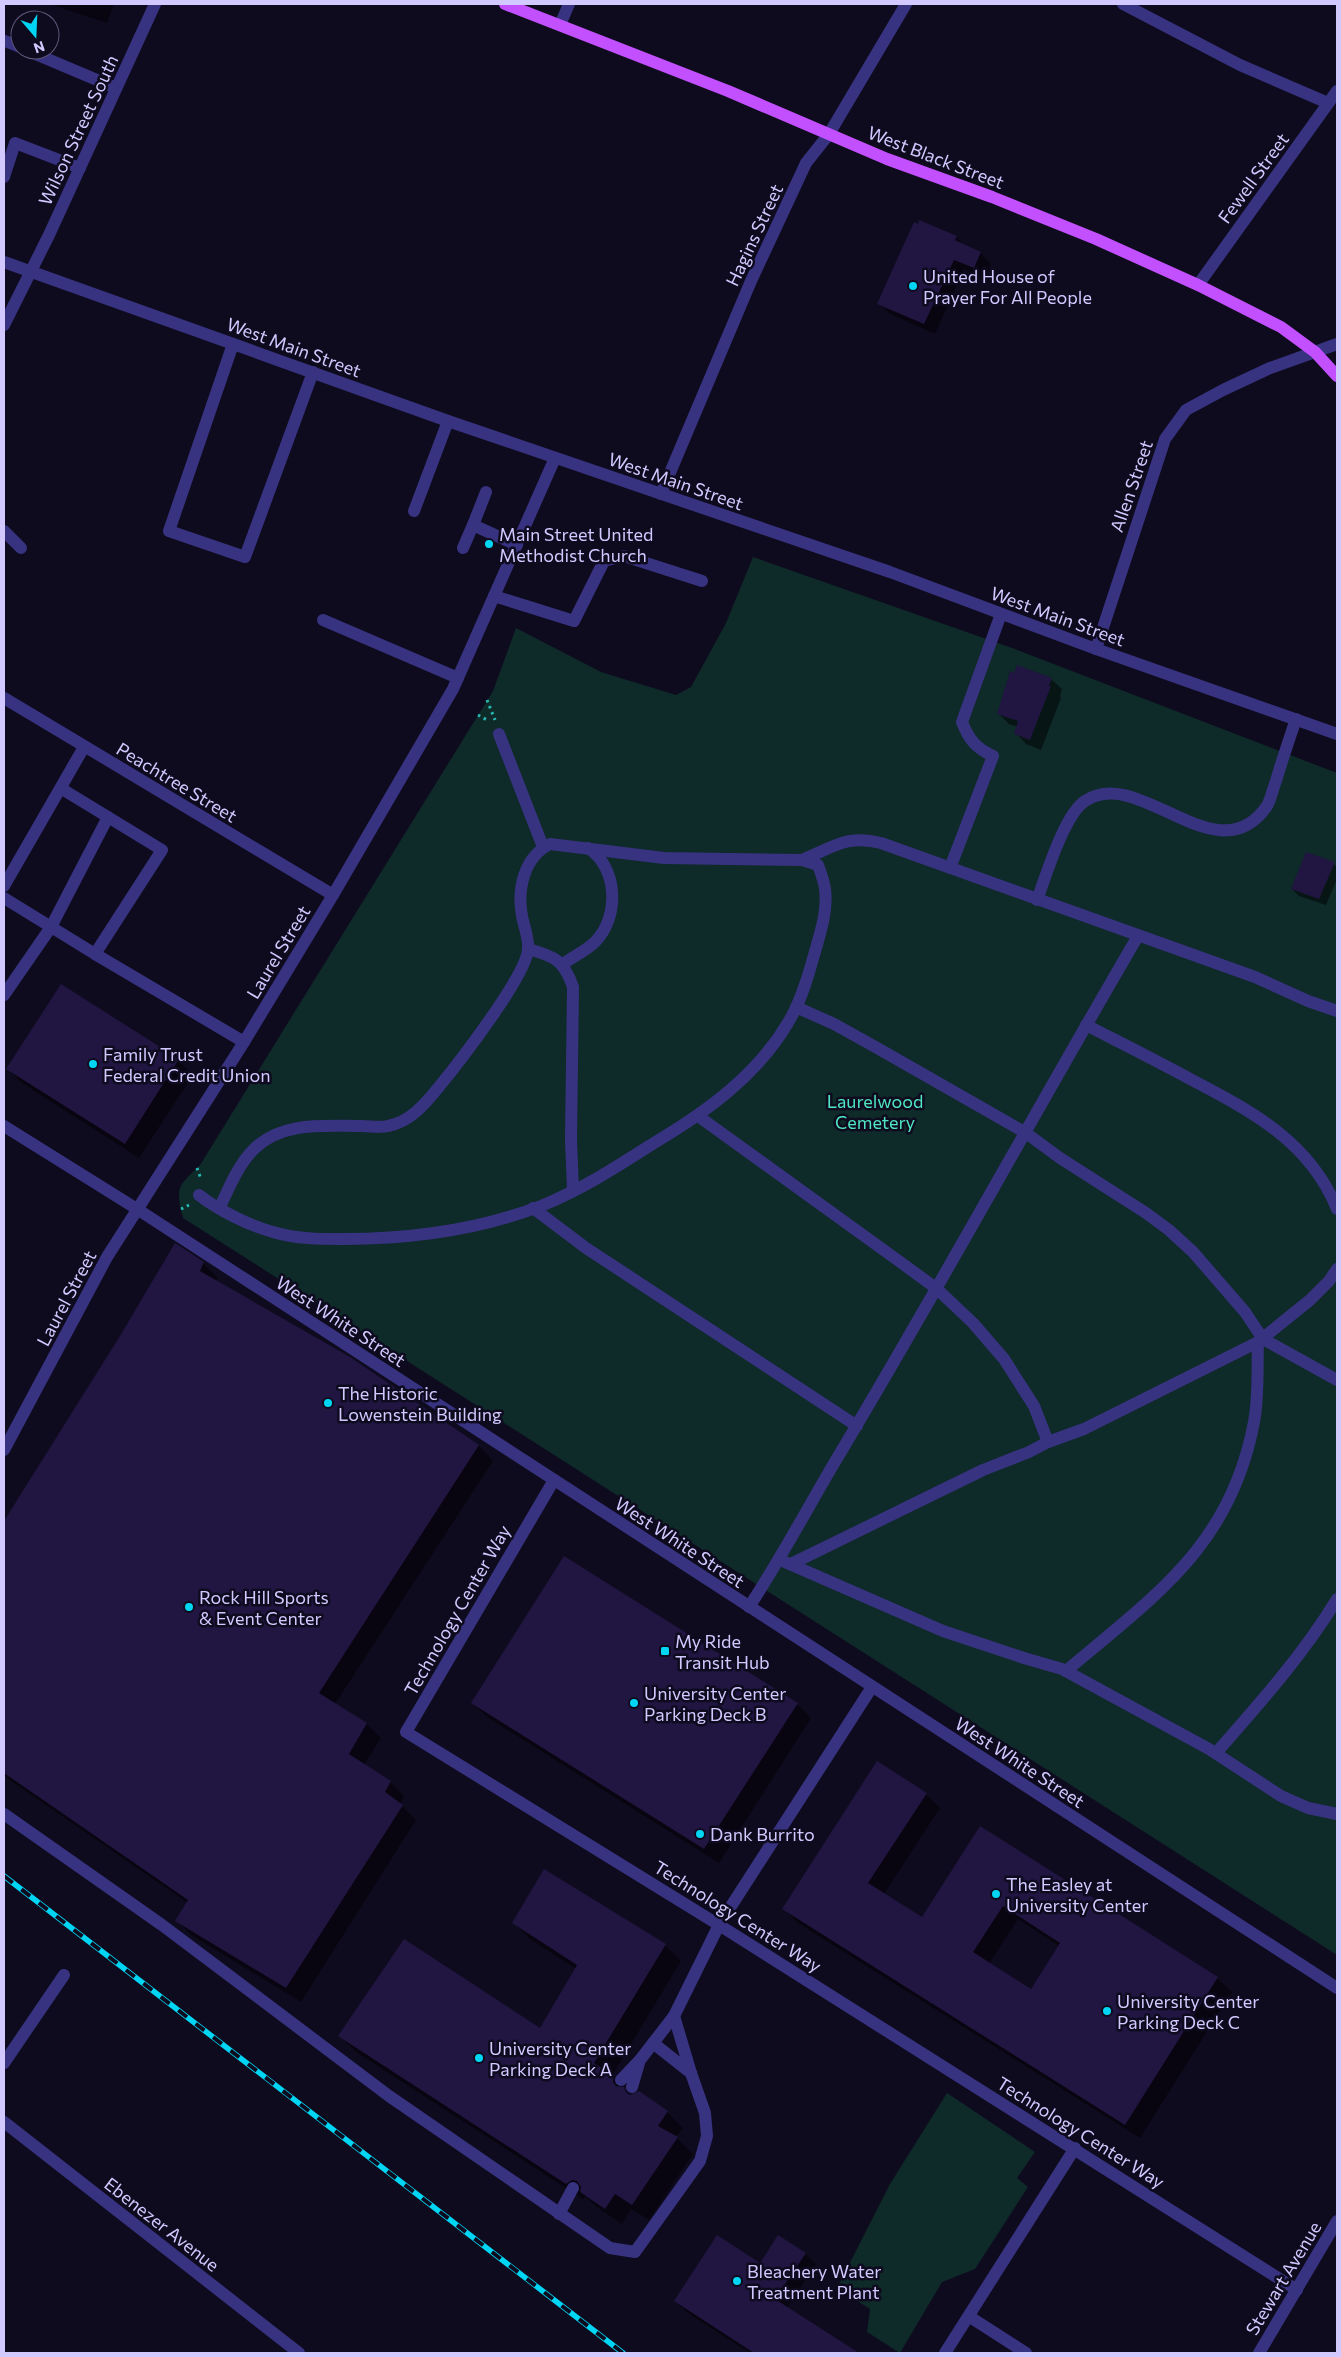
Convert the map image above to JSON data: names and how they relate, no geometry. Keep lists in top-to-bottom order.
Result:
{
  "streets": {
    "main road": ["West Black Street"],
    "street": [
      "Wilson Street South",
      "Fewell Street",
      "Hagins Street",
      "West Main Street",
      "Allen Street",
      "Peachtree Street",
      "Laurel Street",
      "West White Street",
      "Technology Center Way",
      "Ebenezer Avenue",
      "Stewart Avenue"
    ]
  },
  "crossings": [
    ["Wilson Street South", "West Main Street"],
    ["West Black Street", "Fewell Street"],
    ["West Black Street", "Hagins Street"],
    ["West Black Street", "Allen Street"],
    ["Hagins Street", "West Main Street"],
    ["West Main Street", "Allen Street"],
    ["West Main Street", "Laurel Street"],
    ["Peachtree Street", "Laurel Street"],
    ["Laurel Street", "West White Street"],
    ["West White Street", "Technology Center Way"],
    ["Technology Center Way", "Stewart Avenue"]
  ],
  "parks": ["Laurelwood Cemetery"],
  "places": {
    "other": [
      "United House of Prayer For All People",
      "Main Street United Methodist Church",
      "Family Trust Federal Credit Union",
      "The Historic Lowenstein Building",
      "Rock Hill Sports & Event Center",
      "University Center Parking Deck B",
      "Dank Burrito",
      "The Easley at University Center",
      "University Center Parking Deck C",
      "University Center Parking Deck A",
      "Bleachery Water Treatment Plant"
    ],
    "transit": ["My Ride Transit Hub"]
  },
  "north": "bottom"
}
